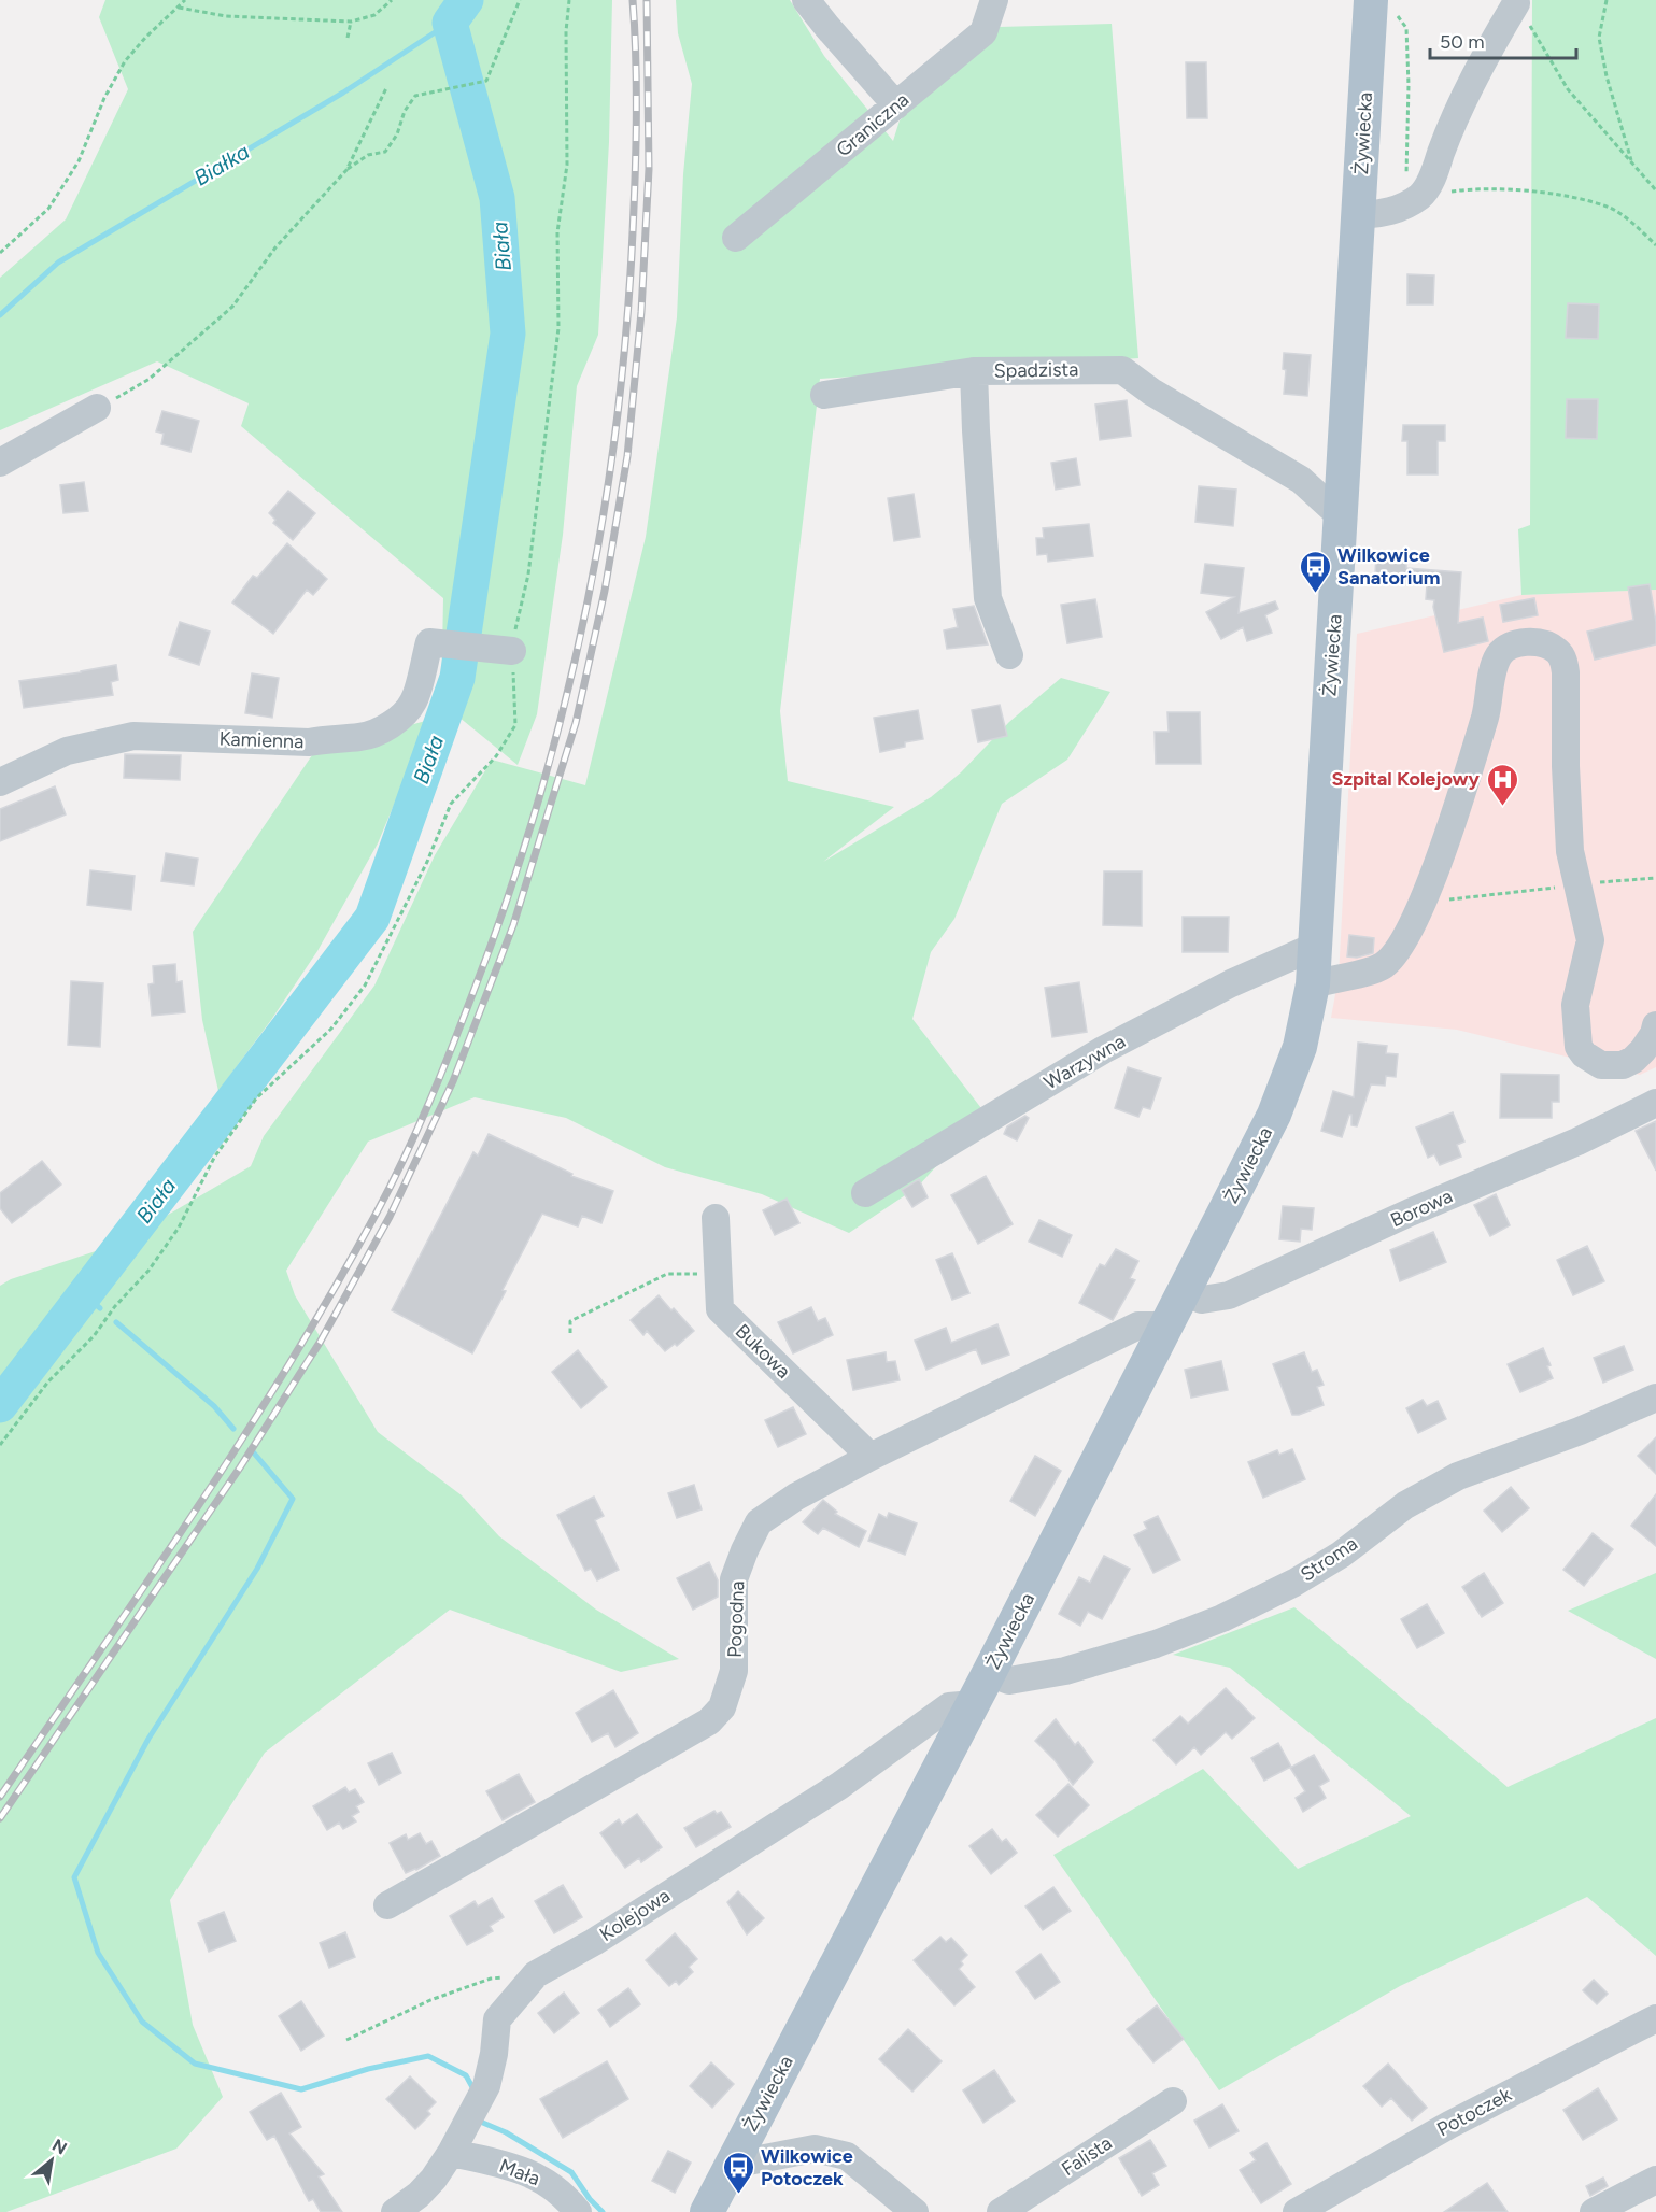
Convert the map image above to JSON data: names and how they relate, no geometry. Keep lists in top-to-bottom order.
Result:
{
  "streets": {
    "main road": ["Żywiecka"],
    "street": [
      "Graniczna",
      "Spadzista",
      "Kamienna",
      "Warzywna",
      "Borowa",
      "Bukowa",
      "Stroma",
      "Pogodna",
      "Kolejowa",
      "Potoczek",
      "Falista",
      "Mała"
    ]
  },
  "crossings": [
    ["Żywiecka", "Spadzista"],
    ["Żywiecka", "Warzywna"],
    ["Żywiecka", "Borowa"],
    ["Żywiecka", "Stroma"],
    ["Żywiecka", "Pogodna"],
    ["Żywiecka", "Kolejowa"],
    ["Bukowa", "Pogodna"],
    ["Kolejowa", "Mała"]
  ],
  "water": ["Białka", "Biała"],
  "places": {
    "bus stop": ["Wilkowice Sanatorium", "Wilkowice Potoczek"],
    "hospital": ["Szpital Kolejowy"]
  },
  "scale_bar": "50 m",
  "north": "top right"
}
